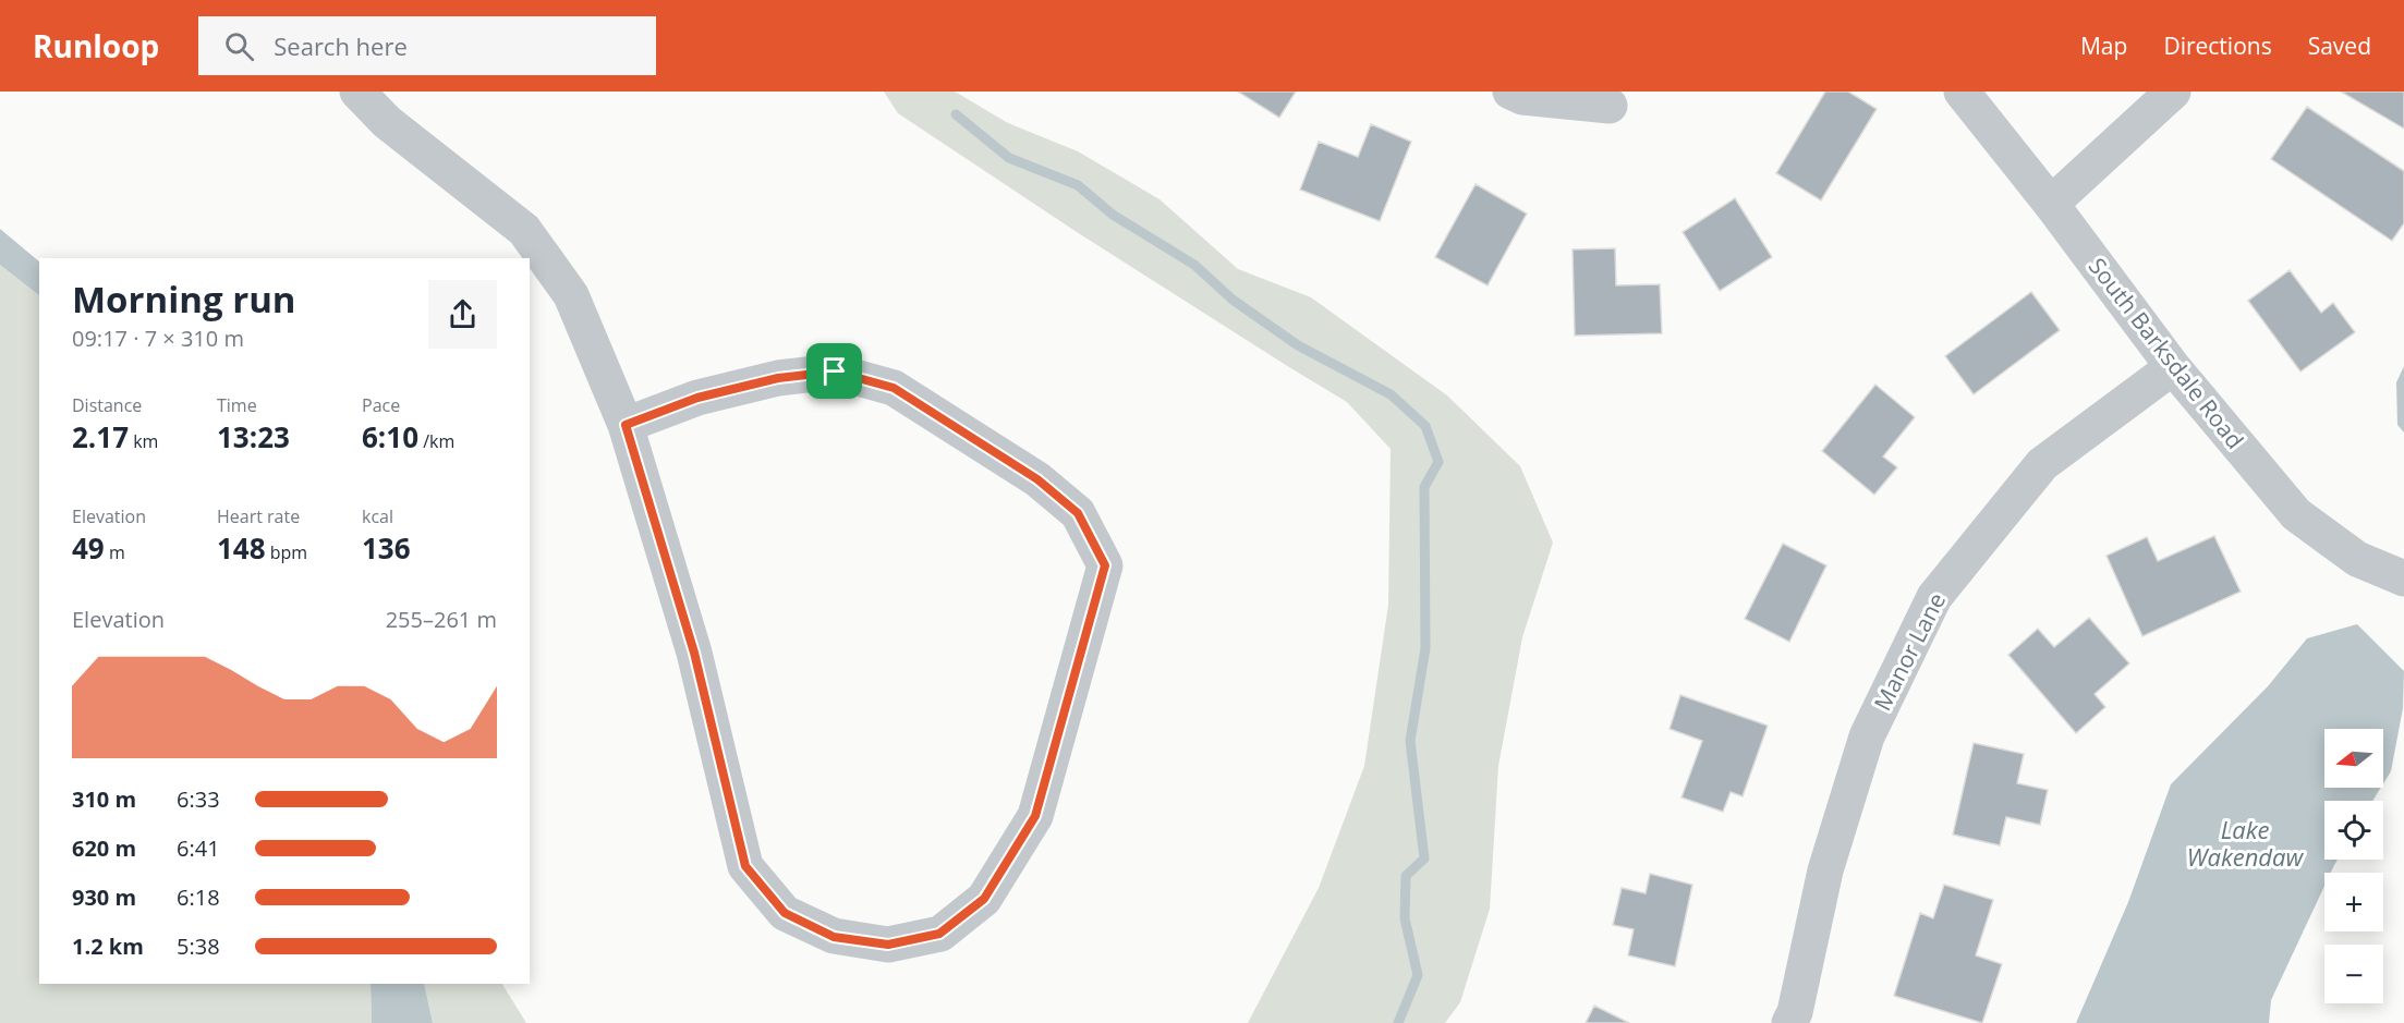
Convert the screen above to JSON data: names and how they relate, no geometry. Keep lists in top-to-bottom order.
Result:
{
  "streets": {
    "street": ["South Barksdale Road", "Manor Lane"]
  },
  "crossings": [
    ["South Barksdale Road", "Manor Lane"]
  ],
  "water": ["Lake Wakendaw"],
  "north": "left",
  "page": {
    "header": "Runloop",
    "search": "Search here",
    "nav": ["Map", "Directions", "Saved"],
    "heading": ["Morning run", "09:17 · 7 × 310 m"],
    "stats": [
      ["Distance", "2.17 km"],
      ["Time", "13:23"],
      ["Pace", "6:10 /km"],
      ["Elevation", "49 m"],
      ["Heart rate", "148 bpm"],
      ["kcal", "136"]
    ],
    "chart": ["Elevation", "255–261 m"],
    "map_buttons": ["+", "−"],
    "list": [
      {
        "name": "310 m",
        "note": "6:33"
      },
      {
        "name": "620 m",
        "note": "6:41"
      },
      {
        "name": "930 m",
        "note": "6:18"
      },
      {
        "name": "1.2 km",
        "note": "5:38"
      }
    ]
  }
}
